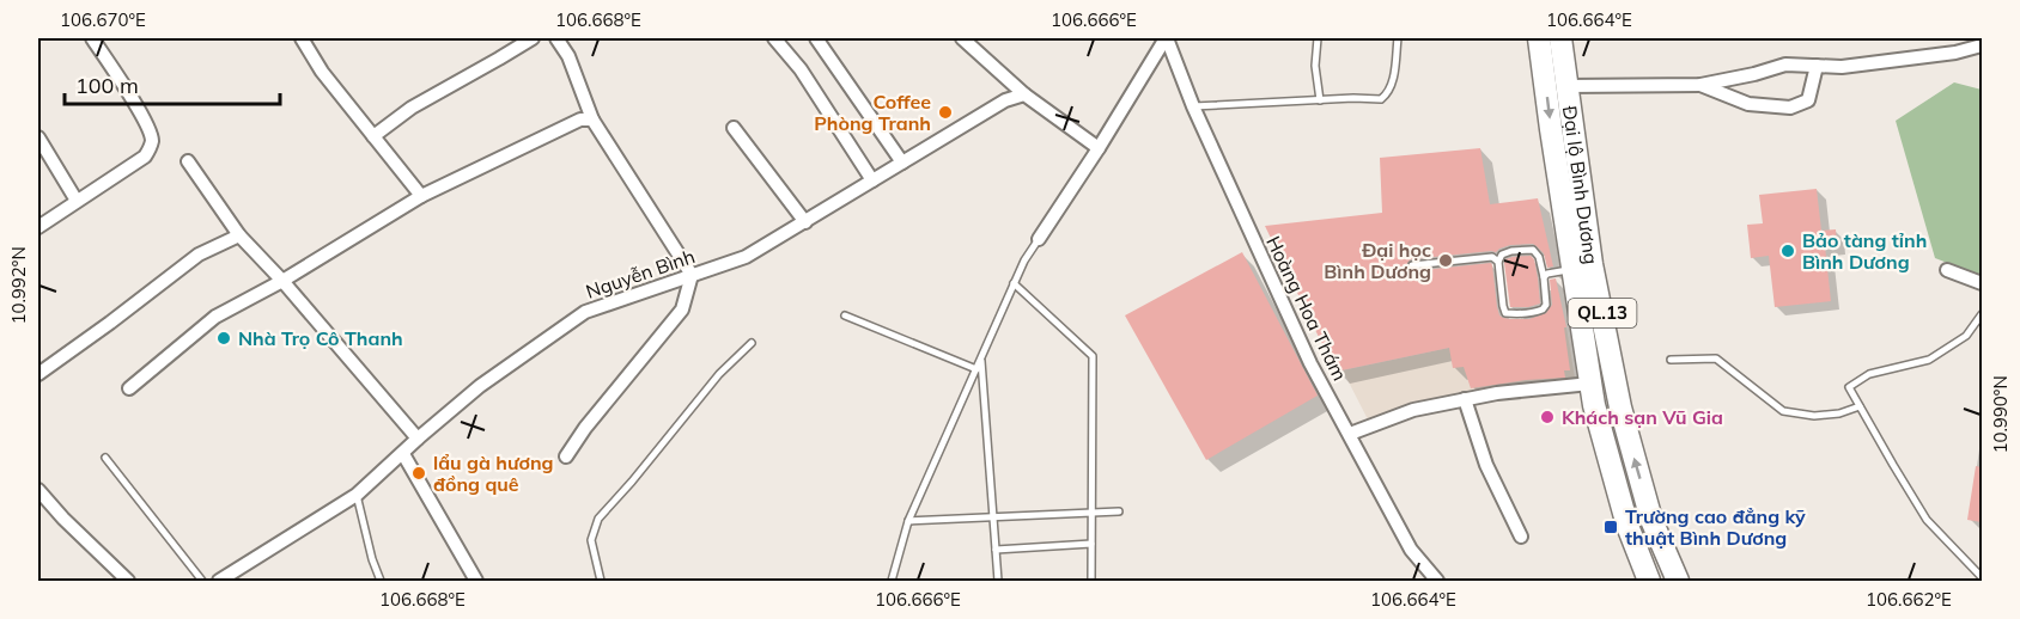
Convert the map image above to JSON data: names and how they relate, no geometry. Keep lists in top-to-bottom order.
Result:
{
  "streets": {
    "highway": ["Đại lộ Bình Dương", "QL.13"],
    "street": ["Nguyễn Bình", "Hoàng Hoa Thám"]
  },
  "places": {
    "other": [
      "Coffee Phòng Tranh",
      "Bảo tàng tỉnh Bình Dương",
      "Đại học Bình Dương",
      "Nhà Trọ Cô Thanh",
      "Khách sạn Vũ Gia",
      "lẩu gà hương đồng quê"
    ],
    "transit": ["Trường cao đẳng kỹ thuật Bình Dương"]
  },
  "scale_bar": "100 m",
  "coordinates": [
    "106.670°E",
    "106.668°E",
    "106.666°E",
    "106.664°E",
    "10.992°N",
    "10.990°N",
    "106.662°E"
  ]
}
